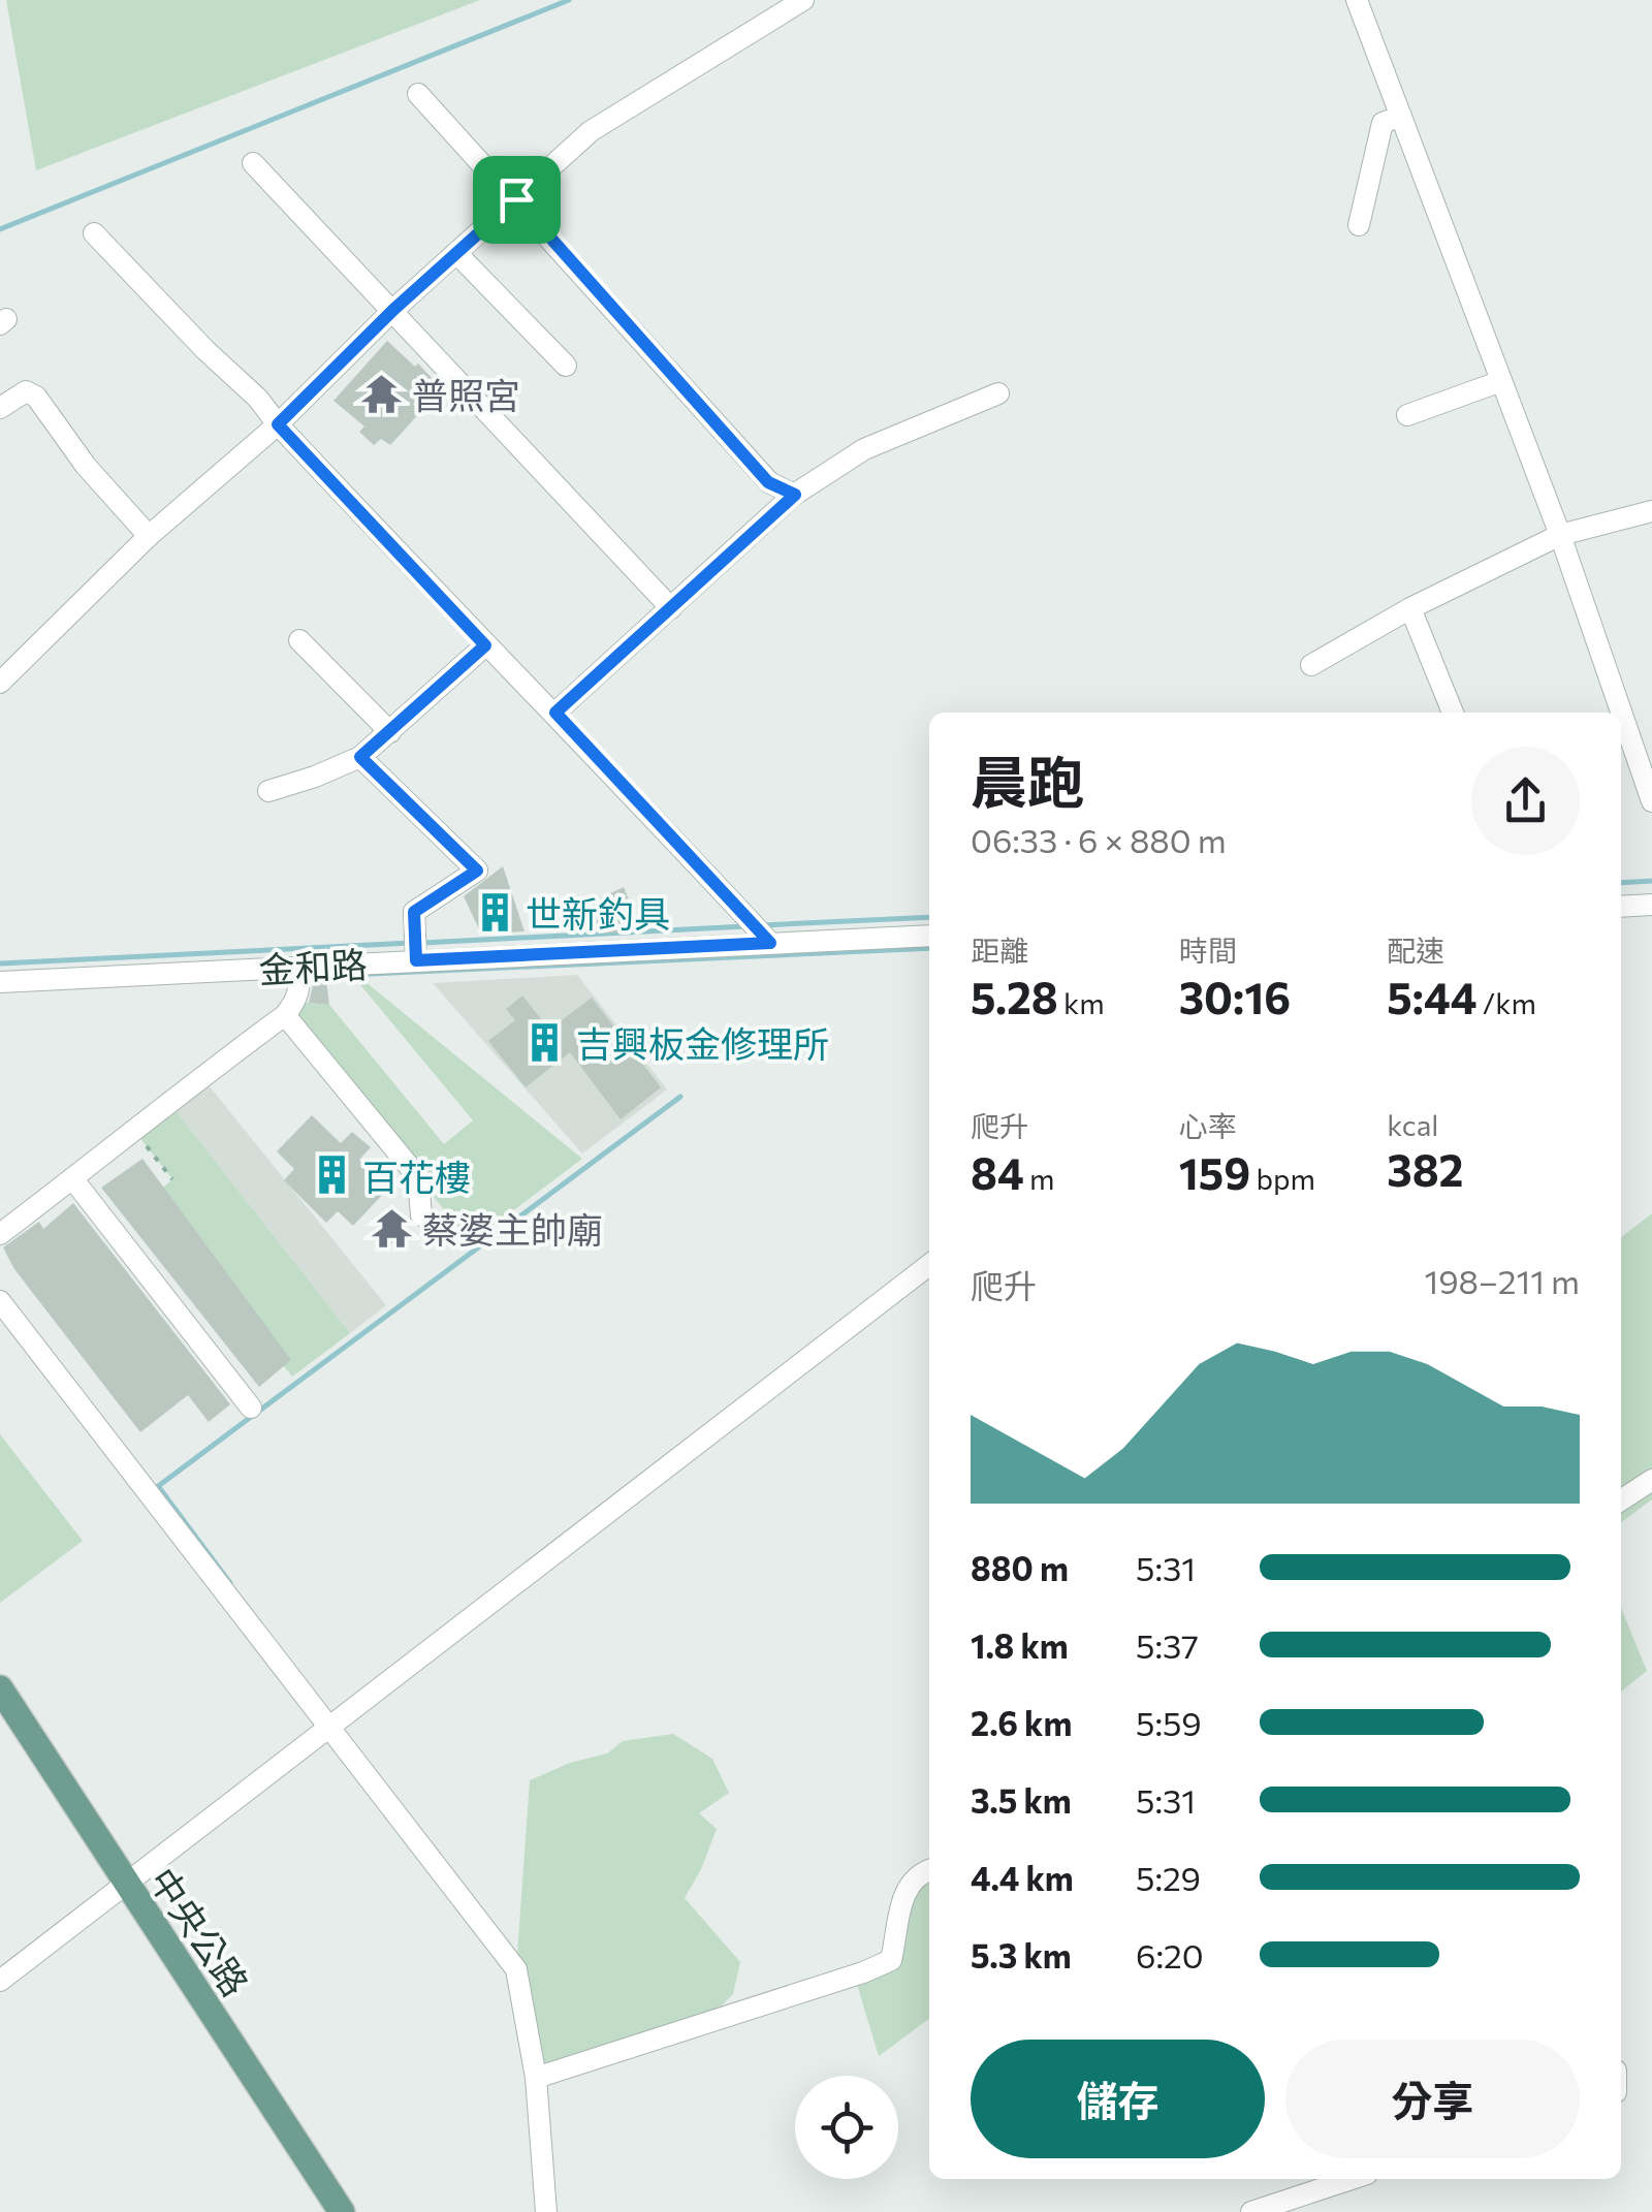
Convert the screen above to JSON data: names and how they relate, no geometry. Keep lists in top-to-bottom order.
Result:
{
  "streets": {
    "main road": ["中央公路"],
    "street": ["金和路"]
  },
  "places": {
    "temple": ["普照宮", "蔡婆主帥廟"],
    "building": ["世新釣具", "吉興板金修理所", "百花樓"]
  },
  "page": {
    "heading": ["晨跑", "06:33 · 6 × 880 m"],
    "stats": [
      ["距離", "5.28 km"],
      ["時間", "30:16"],
      ["配速", "5:44 /km"],
      ["爬升", "84 m"],
      ["心率", "159 bpm"],
      ["kcal", "382"]
    ],
    "chart": ["爬升", "198–211 m"],
    "list": [
      {
        "name": "880 m",
        "note": "5:31"
      },
      {
        "name": "1.8 km",
        "note": "5:37"
      },
      {
        "name": "2.6 km",
        "note": "5:59"
      },
      {
        "name": "3.5 km",
        "note": "5:31"
      },
      {
        "name": "4.4 km",
        "note": "5:29"
      },
      {
        "name": "5.3 km",
        "note": "6:20"
      }
    ],
    "buttons": ["儲存", "分享"]
  }
}
